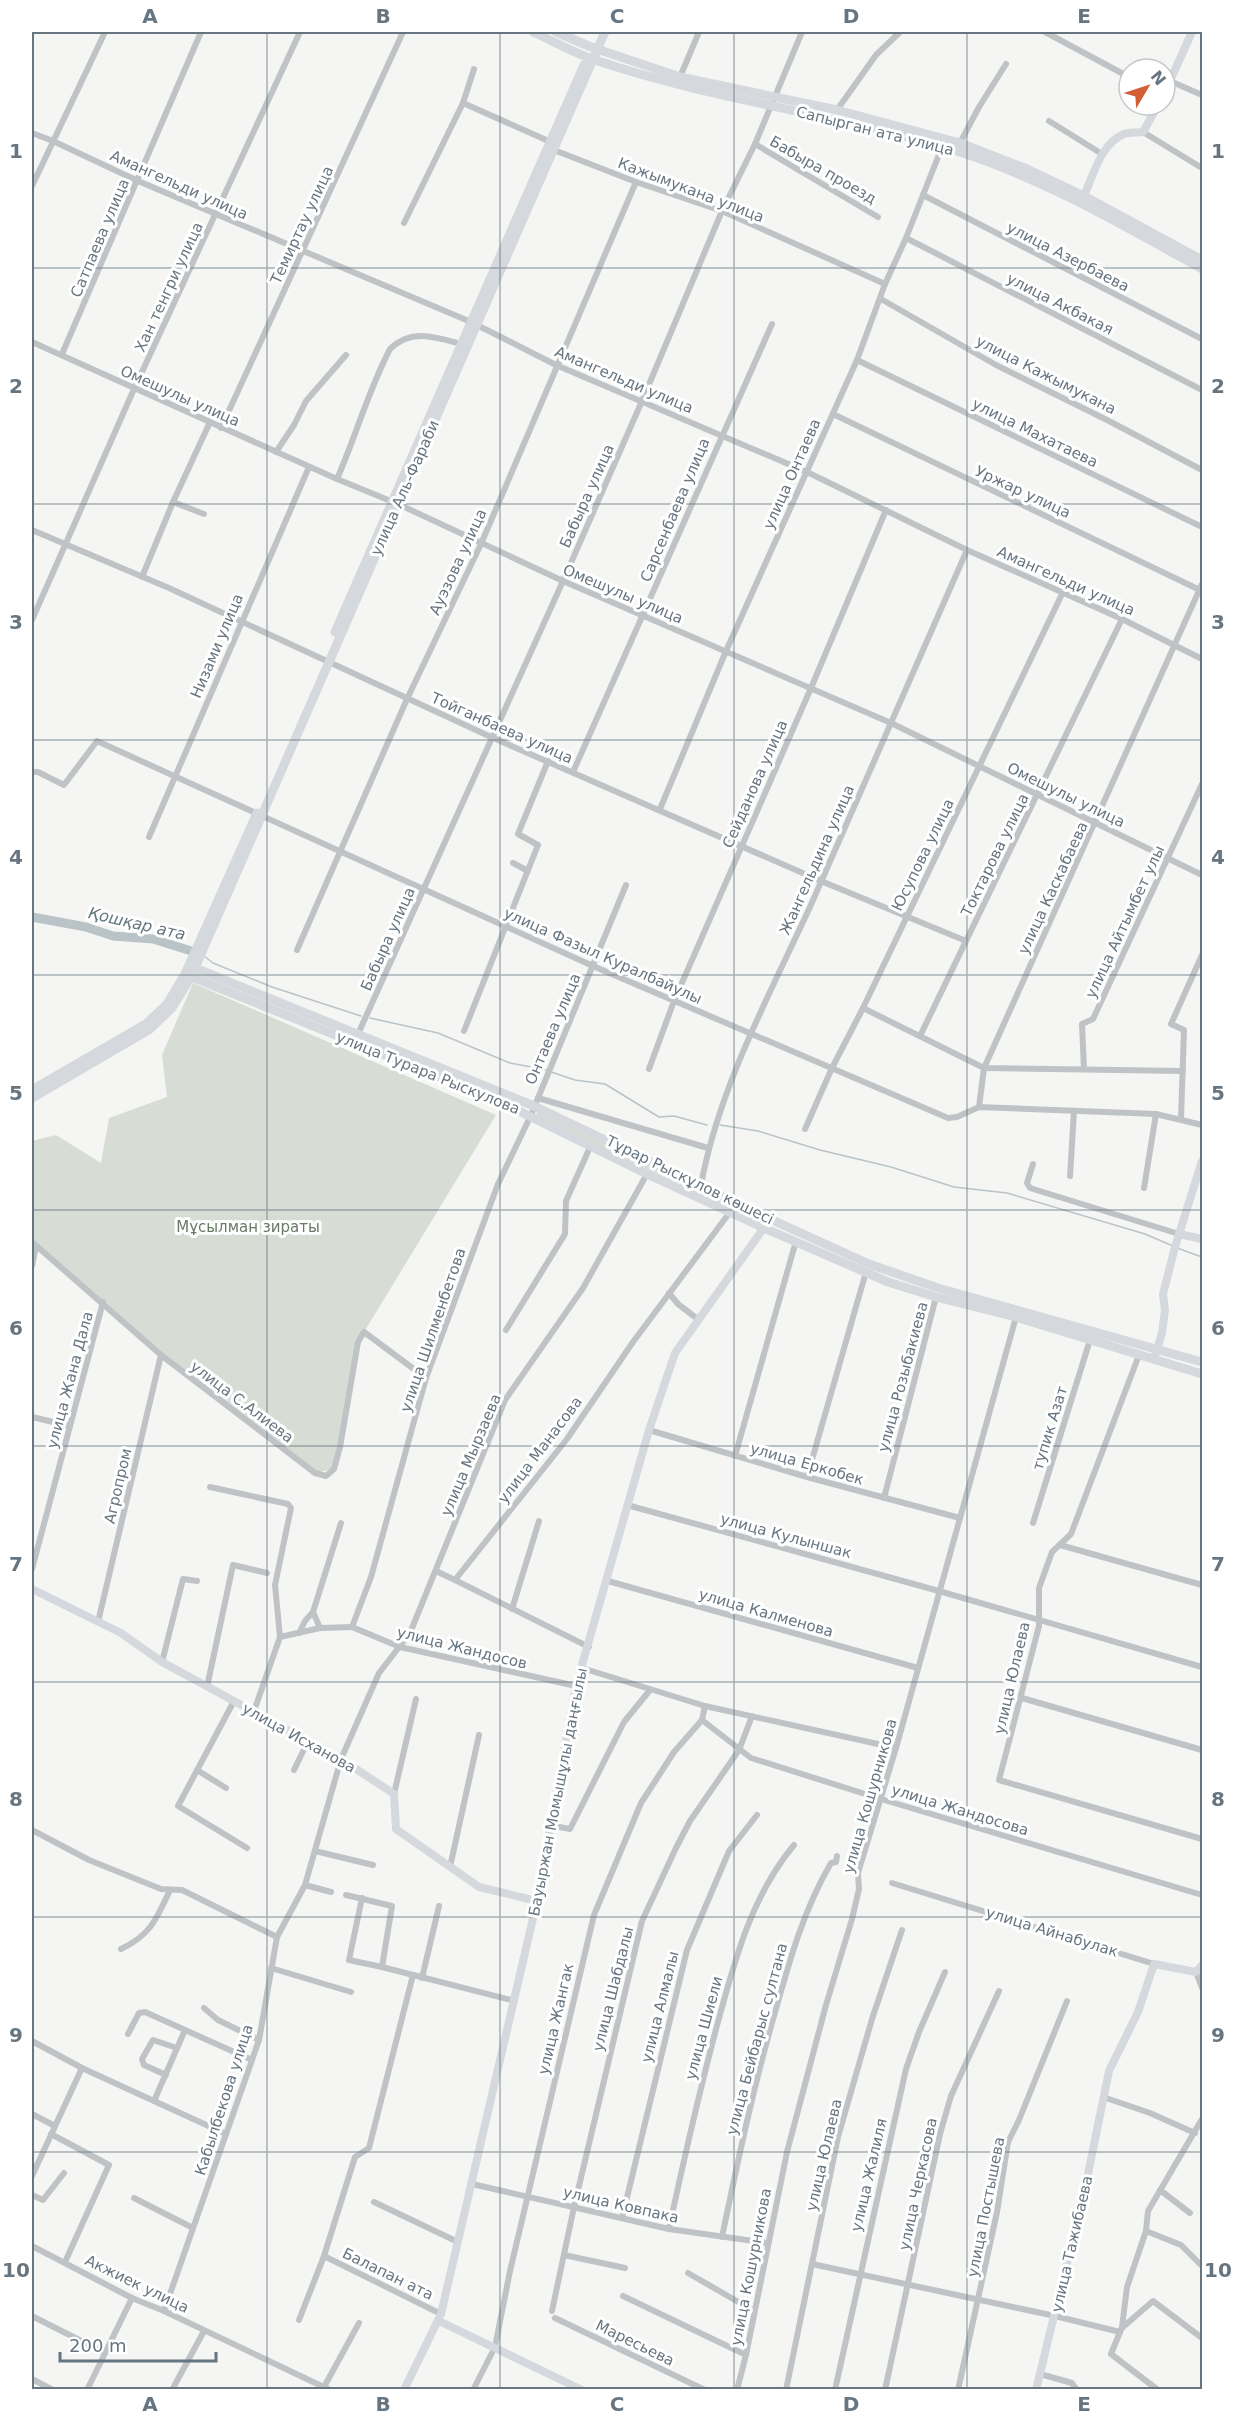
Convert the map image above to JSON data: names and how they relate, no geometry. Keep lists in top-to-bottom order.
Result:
{
  "streets": {
    "main road": [
      "Сапырган ата улица",
      "улица Аль-Фараби",
      "улица Турара Рыскулова",
      "Тұрар Рыскұлов көшесі",
      "улица Исханова",
      "Бауыржан Момышұлы даңғылы",
      "улица Айнабулак",
      "улица Тажибаева"
    ],
    "street": [
      "Бабыра проезд",
      "Амангельди улица",
      "Кажымукана улица",
      "Темиртау улица",
      "Сатпаева улица",
      "улица Азербаева",
      "Хан тенгри улица",
      "улица Акбакая",
      "улица Кажымукана",
      "Омешулы улица",
      "улица Махатаева",
      "улица Онтаева",
      "Уржар улица",
      "Бабыра улица",
      "Сарсенбаева улица",
      "Ауэзова улица",
      "Низами улица",
      "Тойганбаева улица",
      "Сейданова улица",
      "Юсупова улица",
      "Токтарова улица",
      "Жангельдина улица",
      "улица Каскабаева",
      "улица Айтымбет улы",
      "улица Фазыл Куралбайулы",
      "Онтаева улица",
      "улица Шилменбетова",
      "улица Розыбакиева",
      "улица Жана Дала",
      "улица С.Алиева",
      "тупик Азат",
      "улица Манасова",
      "улица Мырзаева",
      "улица Еркобек",
      "Агропром",
      "улица Кулыншак",
      "улица Калменова",
      "улица Жандосов",
      "улица Юлаева",
      "улица Кошурникова",
      "улица Жандосова",
      "улица Шабдалы",
      "улица Алмалы",
      "улица Жангак",
      "улица Шиели",
      "улица Бейбарыс султана",
      "Кабылбекова улица",
      "улица Жалиля",
      "улица Черкасова",
      "улица Ковпака",
      "улица Постышева",
      "Балапан ата",
      "Акжиек улица",
      "Маресьева"
    ]
  },
  "crossings": [
    ["Сапырган ата улица", "улица Онтаева"],
    ["Сапырган ата улица", "улица Аль-Фараби"],
    ["Сапырган ата улица", "Бабыра улица"],
    ["Бабыра проезд", "Бабыра улица"],
    ["Амангельди улица", "Темиртау улица"],
    ["Амангельди улица", "Сатпаева улица"],
    ["Амангельди улица", "Хан тенгри улица"],
    ["Амангельди улица", "улица Онтаева"],
    ["Амангельди улица", "улица Аль-Фараби"],
    ["Амангельди улица", "Бабыра улица"],
    ["Амангельди улица", "Сарсенбаева улица"],
    ["Амангельди улица", "Ауэзова улица"],
    ["Амангельди улица", "Сейданова улица"],
    ["Амангельди улица", "Юсупова улица"],
    ["Амангельди улица", "Токтарова улица"],
    ["Амангельди улица", "Жангельдина улица"],
    ["Амангельди улица", "улица Каскабаева"],
    ["Кажымукана улица", "улица Онтаева"],
    ["Кажымукана улица", "улица Аль-Фараби"],
    ["Кажымукана улица", "Бабыра улица"],
    ["Кажымукана улица", "Ауэзова улица"],
    ["Темиртау улица", "Омешулы улица"],
    ["Сатпаева улица", "Омешулы улица"],
    ["улица Азербаева", "улица Онтаева"],
    ["Хан тенгри улица", "Омешулы улица"],
    ["Хан тенгри улица", "Тойганбаева улица"],
    ["улица Акбакая", "улица Онтаева"],
    ["улица Кажымукана", "улица Онтаева"],
    ["Омешулы улица", "улица Онтаева"],
    ["Омешулы улица", "улица Аль-Фараби"],
    ["Омешулы улица", "Бабыра улица"],
    ["Омешулы улица", "Сарсенбаева улица"],
    ["Омешулы улица", "Ауэзова улица"],
    ["Омешулы улица", "Низами улица"],
    ["Омешулы улица", "Сейданова улица"],
    ["Омешулы улица", "Юсупова улица"],
    ["Омешулы улица", "Токтарова улица"],
    ["Омешулы улица", "Жангельдина улица"],
    ["Омешулы улица", "улица Каскабаева"],
    ["Омешулы улица", "улица Айтымбет улы"],
    ["улица Махатаева", "улица Онтаева"],
    ["улица Онтаева", "Уржар улица"],
    ["улица Онтаева", "Тойганбаева улица"],
    ["улица Аль-Фараби", "Тойганбаева улица"],
    ["улица Аль-Фараби", "улица Фазыл Куралбайулы"],
    ["улица Аль-Фараби", "улица Турара Рыскулова"],
    ["улица Аль-Фараби", "Тұрар Рыскұлов көшесі"],
    ["Уржар улица", "улица Каскабаева"],
    ["Бабыра улица", "Тойганбаева улица"],
    ["Бабыра улица", "улица Фазыл Куралбайулы"],
    ["Бабыра улица", "Тұрар Рыскұлов көшесі"],
    ["Сарсенбаева улица", "Тойганбаева улица"],
    ["Ауэзова улица", "Тойганбаева улица"],
    ["Ауэзова улица", "улица Фазыл Куралбайулы"],
    ["Низами улица", "Тойганбаева улица"],
    ["Низами улица", "улица Фазыл Куралбайулы"],
    ["Тойганбаева улица", "Сейданова улица"],
    ["Тойганбаева улица", "Юсупова улица"],
    ["Тойганбаева улица", "Токтарова улица"],
    ["Тойганбаева улица", "Жангельдина улица"],
    ["Сейданова улица", "улица Фазыл Куралбайулы"],
    ["Юсупова улица", "улица Фазыл Куралбайулы"],
    ["Жангельдина улица", "улица Фазыл Куралбайулы"],
    ["Жангельдина улица", "Тұрар Рыскұлов көшесі"],
    ["улица Каскабаева", "улица Фазыл Куралбайулы"],
    ["улица Фазыл Куралбайулы", "Онтаева улица"],
    ["Онтаева улица", "улица Турара Рыскулова"],
    ["Онтаева улица", "Тұрар Рыскұлов көшесі"],
    ["Онтаева улица", "улица Шилменбетова"],
    ["улица Турара Рыскулова", "Тұрар Рыскұлов көшесі"],
    ["улица Турара Рыскулова", "улица Шилменбетова"],
    ["улица Турара Рыскулова", "улица Мырзаева"],
    ["Тұрар Рыскұлов көшесі", "улица Шилменбетова"],
    ["Тұрар Рыскұлов көшесі", "улица Розыбакиева"],
    ["Тұрар Рыскұлов көшесі", "тупик Азат"],
    ["Тұрар Рыскұлов көшесі", "улица Манасова"],
    ["Тұрар Рыскұлов көшесі", "улица Юлаева"],
    ["Тұрар Рыскұлов көшесі", "Бауыржан Момышұлы даңғылы"],
    ["Тұрар Рыскұлов көшесі", "улица Кошурникова"],
    ["улица Шилменбетова", "улица С.Алиева"],
    ["улица Шилменбетова", "улица Жандосов"],
    ["улица Розыбакиева", "улица Еркобек"],
    ["улица Жана Дала", "улица С.Алиева"],
    ["улица С.Алиева", "Агропром"],
    ["улица Мырзаева", "улица Жандосов"],
    ["улица Мырзаева", "улица Исханова"],
    ["улица Мырзаева", "Кабылбекова улица"],
    ["улица Еркобек", "Бауыржан Момышұлы даңғылы"],
    ["улица Еркобек", "улица Кошурникова"],
    ["Агропром", "улица Исханова"],
    ["улица Кулыншак", "улица Юлаева"],
    ["улица Кулыншак", "Бауыржан Момышұлы даңғылы"],
    ["улица Кулыншак", "улица Кошурникова"],
    ["улица Калменова", "Бауыржан Момышұлы даңғылы"],
    ["улица Калменова", "улица Кошурникова"],
    ["улица Жандосов", "Бауыржан Момышұлы даңғылы"],
    ["улица Исханова", "Кабылбекова улица"],
    ["Бауыржан Момышұлы даңғылы", "улица Ковпака"],
    ["Бауыржан Момышұлы даңғылы", "Балапан ата"],
    ["улица Кошурникова", "улица Жандосова"],
    ["улица Кошурникова", "улица Ковпака"],
    ["улица Жандосова", "улица Шабдалы"],
    ["улица Жандосова", "улица Жангак"],
    ["улица Айнабулак", "улица Тажибаева"],
    ["улица Шабдалы", "улица Ковпака"],
    ["улица Шабдалы", "Маресьева"],
    ["улица Алмалы", "улица Ковпака"],
    ["улица Жангак", "улица Ковпака"],
    ["улица Шиели", "улица Ковпака"],
    ["улица Бейбарыс султана", "улица Ковпака"],
    ["Кабылбекова улица", "Акжиек улица"]
  ],
  "water": ["Қошқар ата"],
  "parks": ["Мұсылман зираты"],
  "scale_bar": "200 m",
  "north": "top right",
  "grid": {
    "columns": [
      "A",
      "B",
      "C",
      "D",
      "E"
    ],
    "rows": [
      "1",
      "2",
      "3",
      "4",
      "5",
      "6",
      "7",
      "8",
      "9",
      "10"
    ]
  }
}
